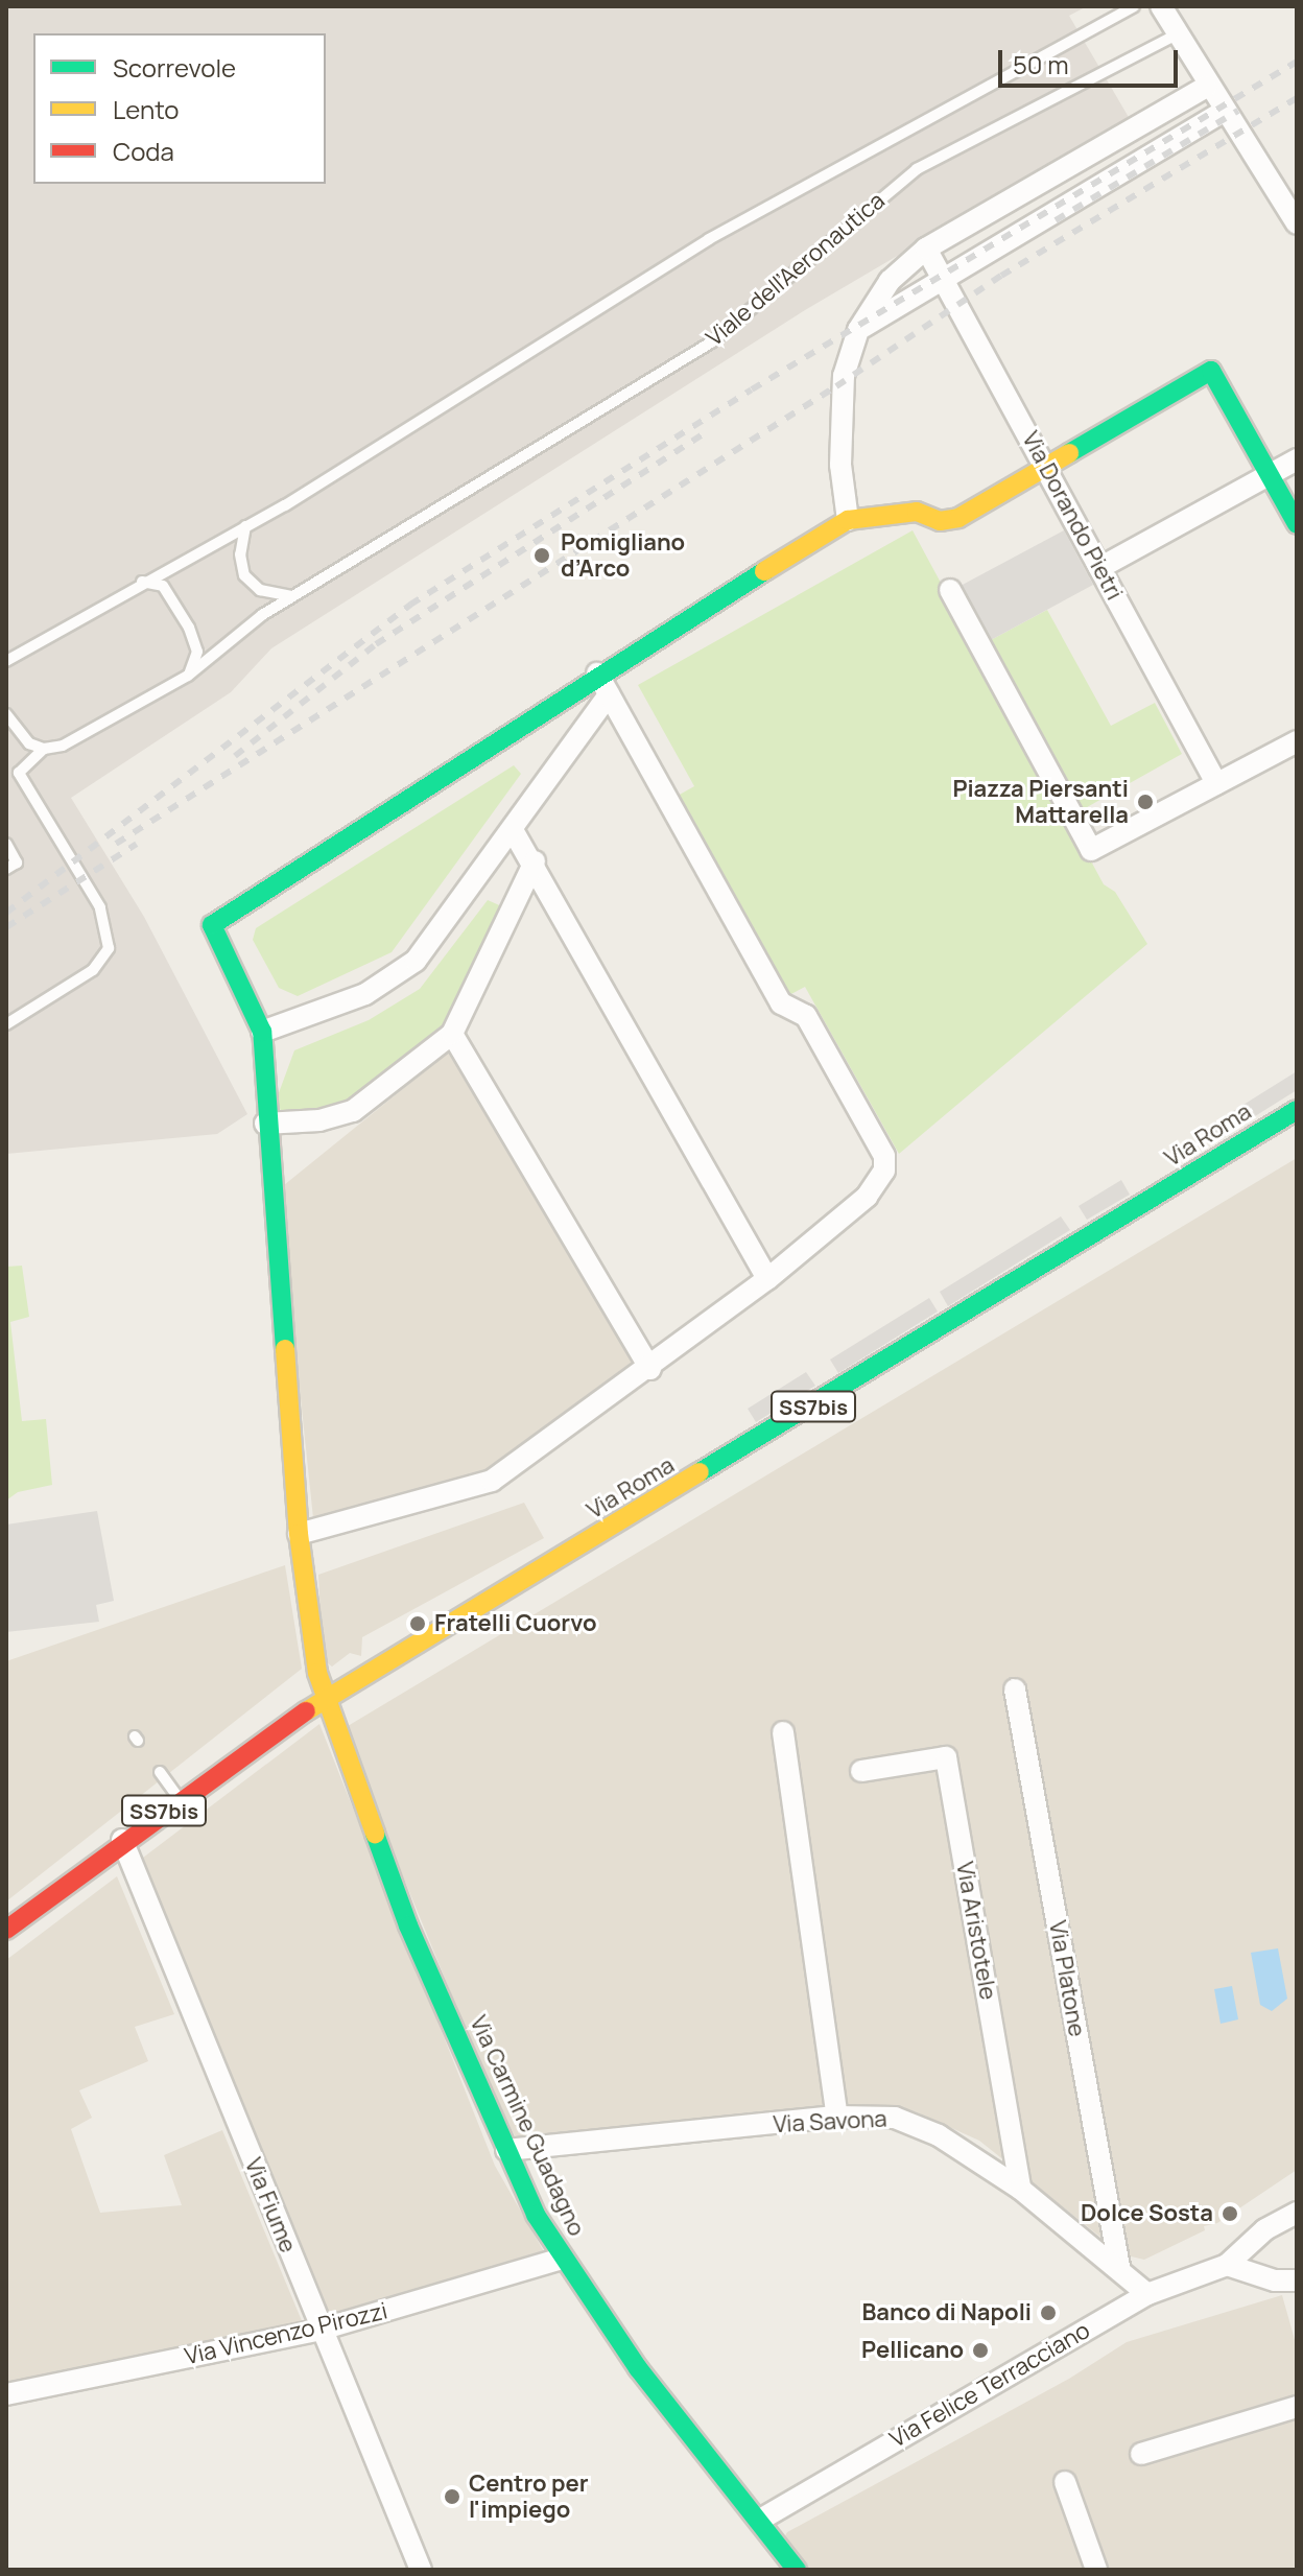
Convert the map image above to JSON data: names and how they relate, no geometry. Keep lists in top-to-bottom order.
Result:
{
  "streets": {
    "street": [
      "Via Dorando Pietri",
      "Via Roma",
      "SS7bis",
      "Via Aristotele",
      "Via Platone",
      "Via Savona",
      "Via Carmine Guadagno",
      "Via Fiume",
      "Via Vincenzo Pirozzi",
      "Via Felice Terracciano"
    ],
    "lane": ["Viale dell’Aeronautica"]
  },
  "crossings": [
    ["Via Roma", "Via Carmine Guadagno"],
    ["Via Roma", "Via Fiume"],
    ["Via Aristotele", "Via Savona"],
    ["Via Platone", "Via Savona"],
    ["Via Savona", "Via Carmine Guadagno"],
    ["Via Savona", "Via Felice Terracciano"],
    ["Via Carmine Guadagno", "Via Vincenzo Pirozzi"],
    ["Via Carmine Guadagno", "Via Felice Terracciano"],
    ["Via Fiume", "Via Vincenzo Pirozzi"]
  ],
  "places": [
    "Pomigliano d’Arco",
    "Piazza Piersanti Mattarella",
    "Fratelli Cuorvo",
    "Dolce Sosta",
    "Banco di Napoli",
    "Pellicano",
    "Centro per l'impiego"
  ],
  "legend": ["Scorrevole", "Lento", "Coda"],
  "scale_bar": "50 m"
}
